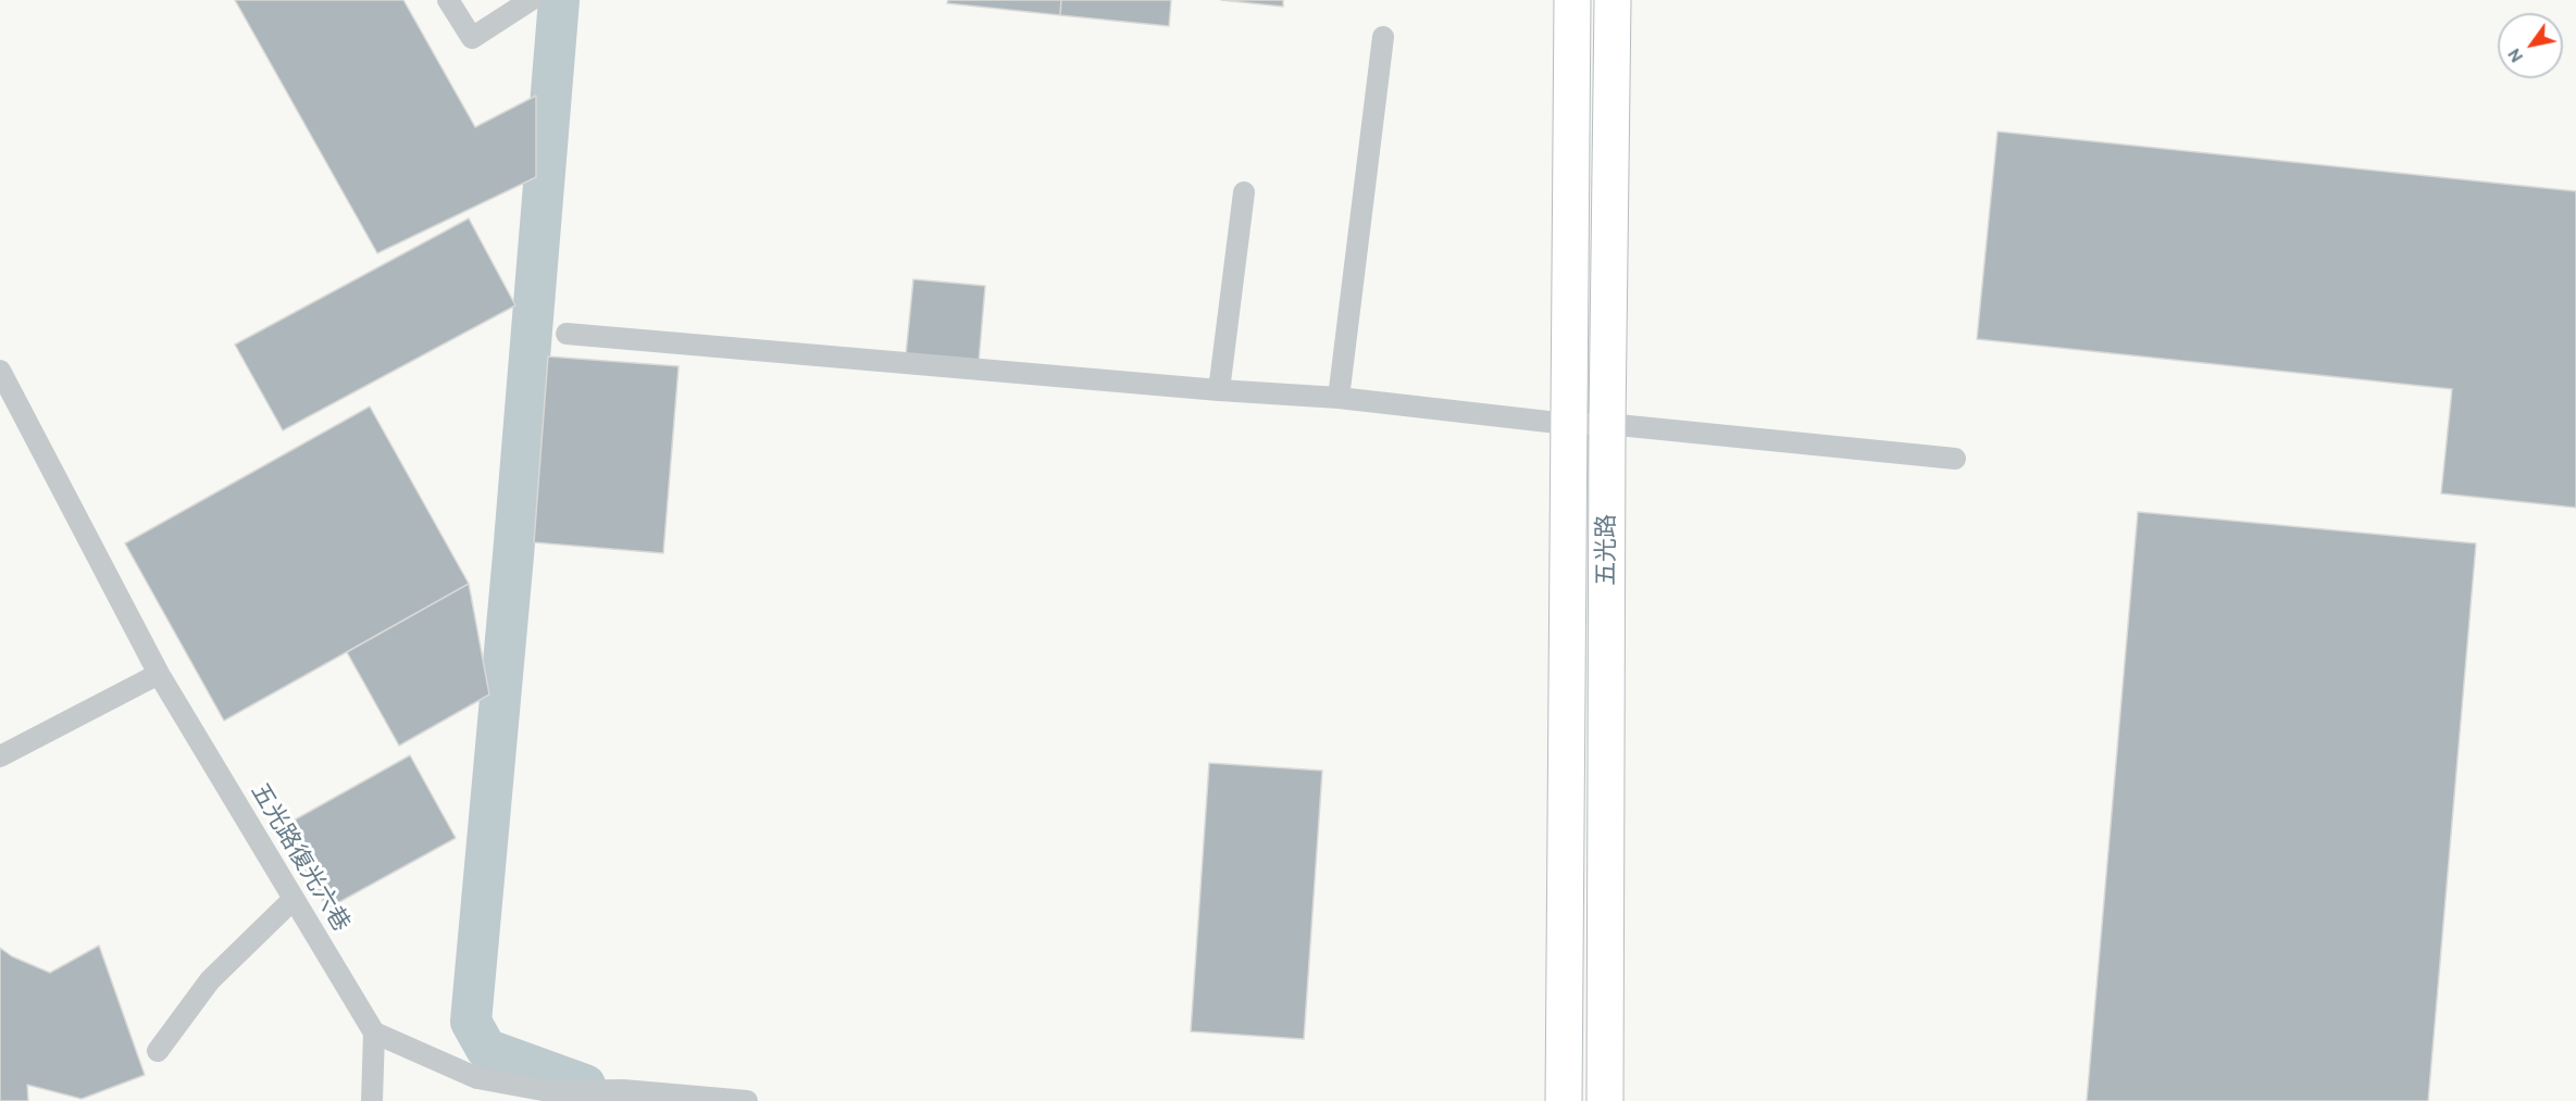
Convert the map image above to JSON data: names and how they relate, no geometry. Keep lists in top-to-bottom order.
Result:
{
  "streets": {
    "main road": ["五光路"],
    "lane": ["五光路復光六巷"]
  },
  "north": "bottom left"
}
